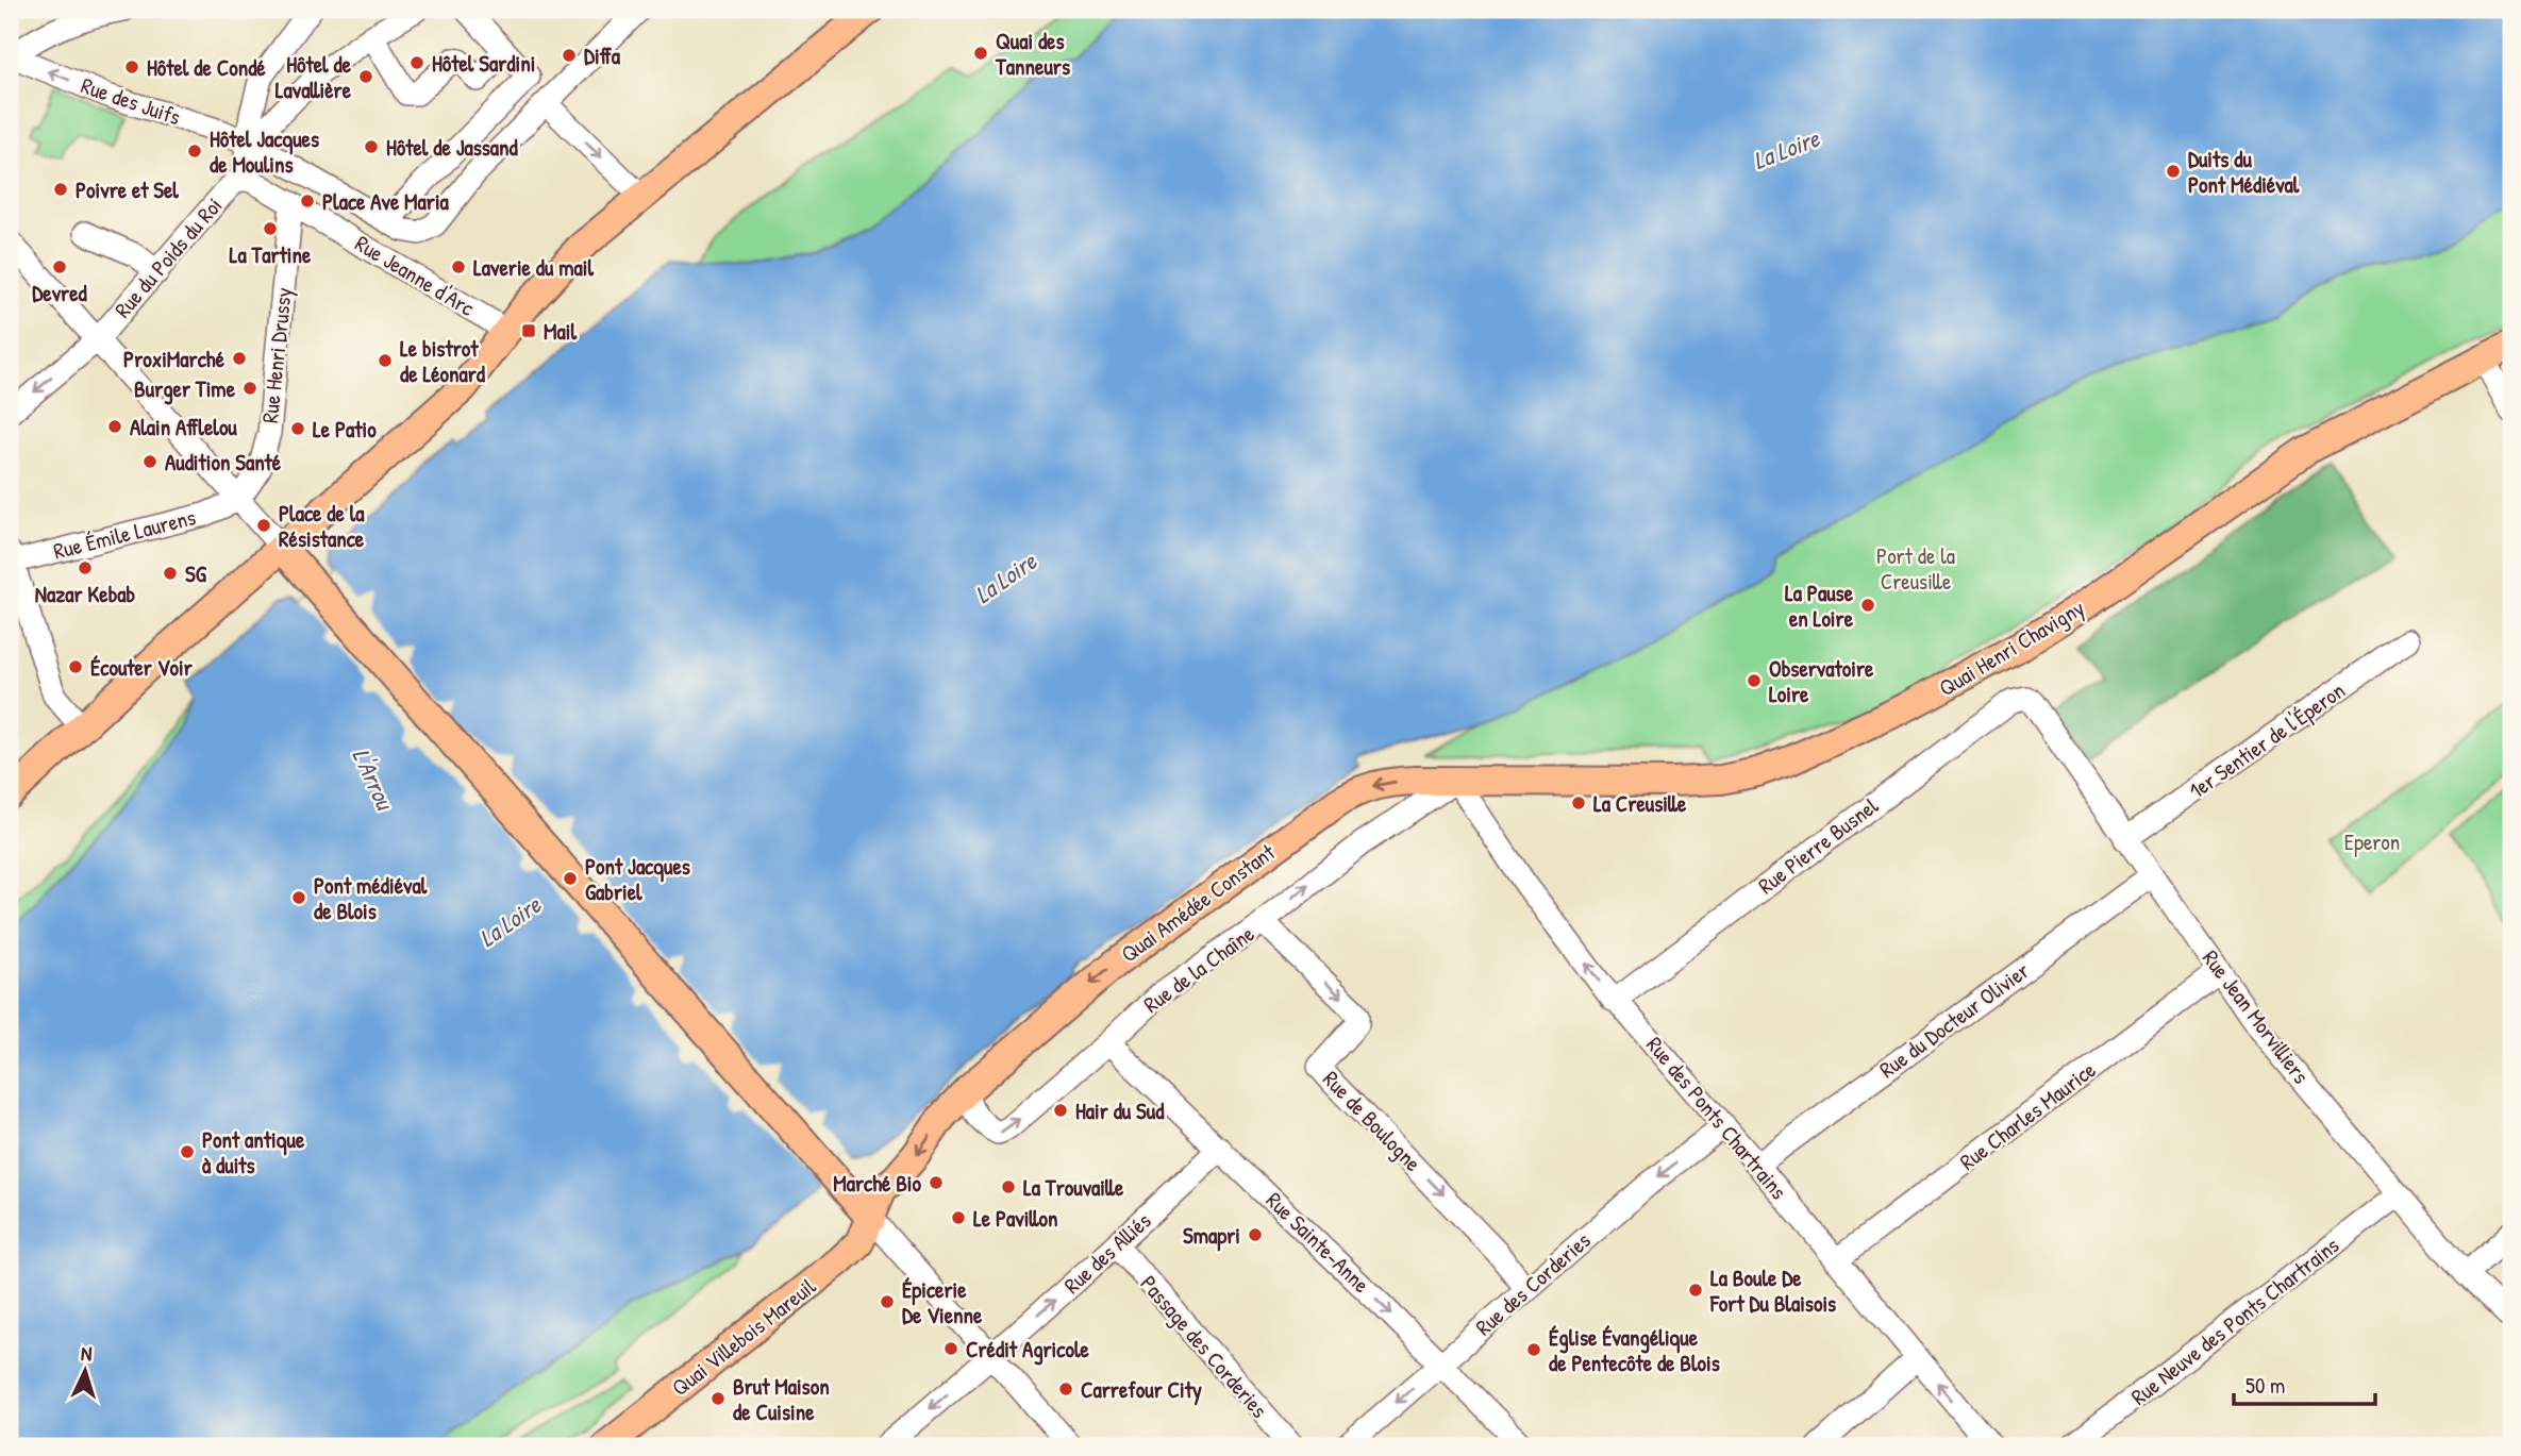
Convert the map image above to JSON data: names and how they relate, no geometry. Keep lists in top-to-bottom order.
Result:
{
  "streets": {
    "main road": ["Quai Henri Chavigny", "Quai Amédée Constant", "Quai Villebois Mareuil"],
    "street": [
      "Rue des Juifs",
      "Rue du Poids du Roi",
      "Rue Jeanne d'Arc",
      "Rue Henri Drussy",
      "Rue Émile Laurens",
      "1er Sentier de l'Éperon",
      "Rue Pierre Busnel",
      "Rue de la Chaîne",
      "Rue Jean Morvilliers",
      "Rue du Docteur Olivier",
      "Rue Charles Maurice",
      "Rue des Ponts Chartrains",
      "Rue de Boulogne",
      "Rue Sainte-Anne",
      "Rue des Alliés",
      "Rue des Corderies",
      "Rue Neuve des Ponts Chartrains",
      "Passage des Corderies"
    ]
  },
  "crossings": [
    ["Rue du Poids du Roi", "Rue Jeanne d'Arc"],
    ["Rue Jeanne d'Arc", "Rue Henri Drussy"],
    ["Rue Henri Drussy", "Rue Émile Laurens"],
    ["Quai Henri Chavigny", "Quai Amédée Constant"],
    ["Quai Henri Chavigny", "Rue de la Chaîne"],
    ["Quai Henri Chavigny", "Rue des Ponts Chartrains"],
    ["1er Sentier de l'Éperon", "Rue Jean Morvilliers"],
    ["Rue Pierre Busnel", "Rue Jean Morvilliers"],
    ["Rue Pierre Busnel", "Rue des Ponts Chartrains"],
    ["Quai Amédée Constant", "Rue de la Chaîne"],
    ["Quai Amédée Constant", "Rue des Ponts Chartrains"],
    ["Quai Amédée Constant", "Quai Villebois Mareuil"],
    ["Rue de la Chaîne", "Rue des Ponts Chartrains"],
    ["Rue de la Chaîne", "Rue de Boulogne"],
    ["Rue de la Chaîne", "Rue Sainte-Anne"],
    ["Rue Jean Morvilliers", "Rue du Docteur Olivier"],
    ["Rue Jean Morvilliers", "Rue Charles Maurice"],
    ["Rue Jean Morvilliers", "Rue Neuve des Ponts Chartrains"],
    ["Rue du Docteur Olivier", "Rue des Ponts Chartrains"],
    ["Rue Charles Maurice", "Rue des Ponts Chartrains"],
    ["Rue des Ponts Chartrains", "Rue des Corderies"],
    ["Rue de Boulogne", "Rue des Corderies"],
    ["Rue Sainte-Anne", "Rue des Alliés"],
    ["Rue Sainte-Anne", "Rue des Corderies"],
    ["Rue des Alliés", "Passage des Corderies"]
  ],
  "one_way": [
    "Quai Amédée Constant",
    "Rue de la Chaîne",
    "Rue des Ponts Chartrains",
    "Rue de Boulogne",
    "Rue Sainte-Anne",
    "Rue des Corderies"
  ],
  "water": ["La Loire", "L'Arrou"],
  "parks": ["Port de la Creusille", "Eperon"],
  "places": {
    "other": [
      "Quai des Tanneurs",
      "Diffa",
      "Hôtel Sardini",
      "Hôtel de Condé",
      "Hôtel de Lavallière",
      "Hôtel de Jassand",
      "Hôtel Jacques de Moulins",
      "Duits du Pont Médiéval",
      "Poivre et Sel",
      "Place Ave Maria",
      "La Tartine",
      "Devred",
      "Laverie du mail",
      "ProxiMarché",
      "Le bistrot de Léonard",
      "Burger Time",
      "Alain Afflelou",
      "Le Patio",
      "Audition Santé",
      "Place de la Résistance",
      "Nazar Kebab",
      "SG",
      "La Pause en Loire",
      "Écouter Voir",
      "Observatoire Loire",
      "La Creusille",
      "Pont Jacques Gabriel",
      "Pont médiéval de Blois",
      "Hair du Sud",
      "Pont antique à duits",
      "Marché Bio",
      "La Trouvaille",
      "Le Pavillon",
      "Smapri",
      "La Boule De Fort Du Blaisois",
      "Épicerie De Vienne",
      "Crédit Agricole",
      "Église Évangélique de Pentecôte de Blois",
      "Carrefour City",
      "Brut Maison de Cuisine"
    ],
    "transit": ["Mail"]
  },
  "scale_bar": "50 m",
  "north": "top"
}
